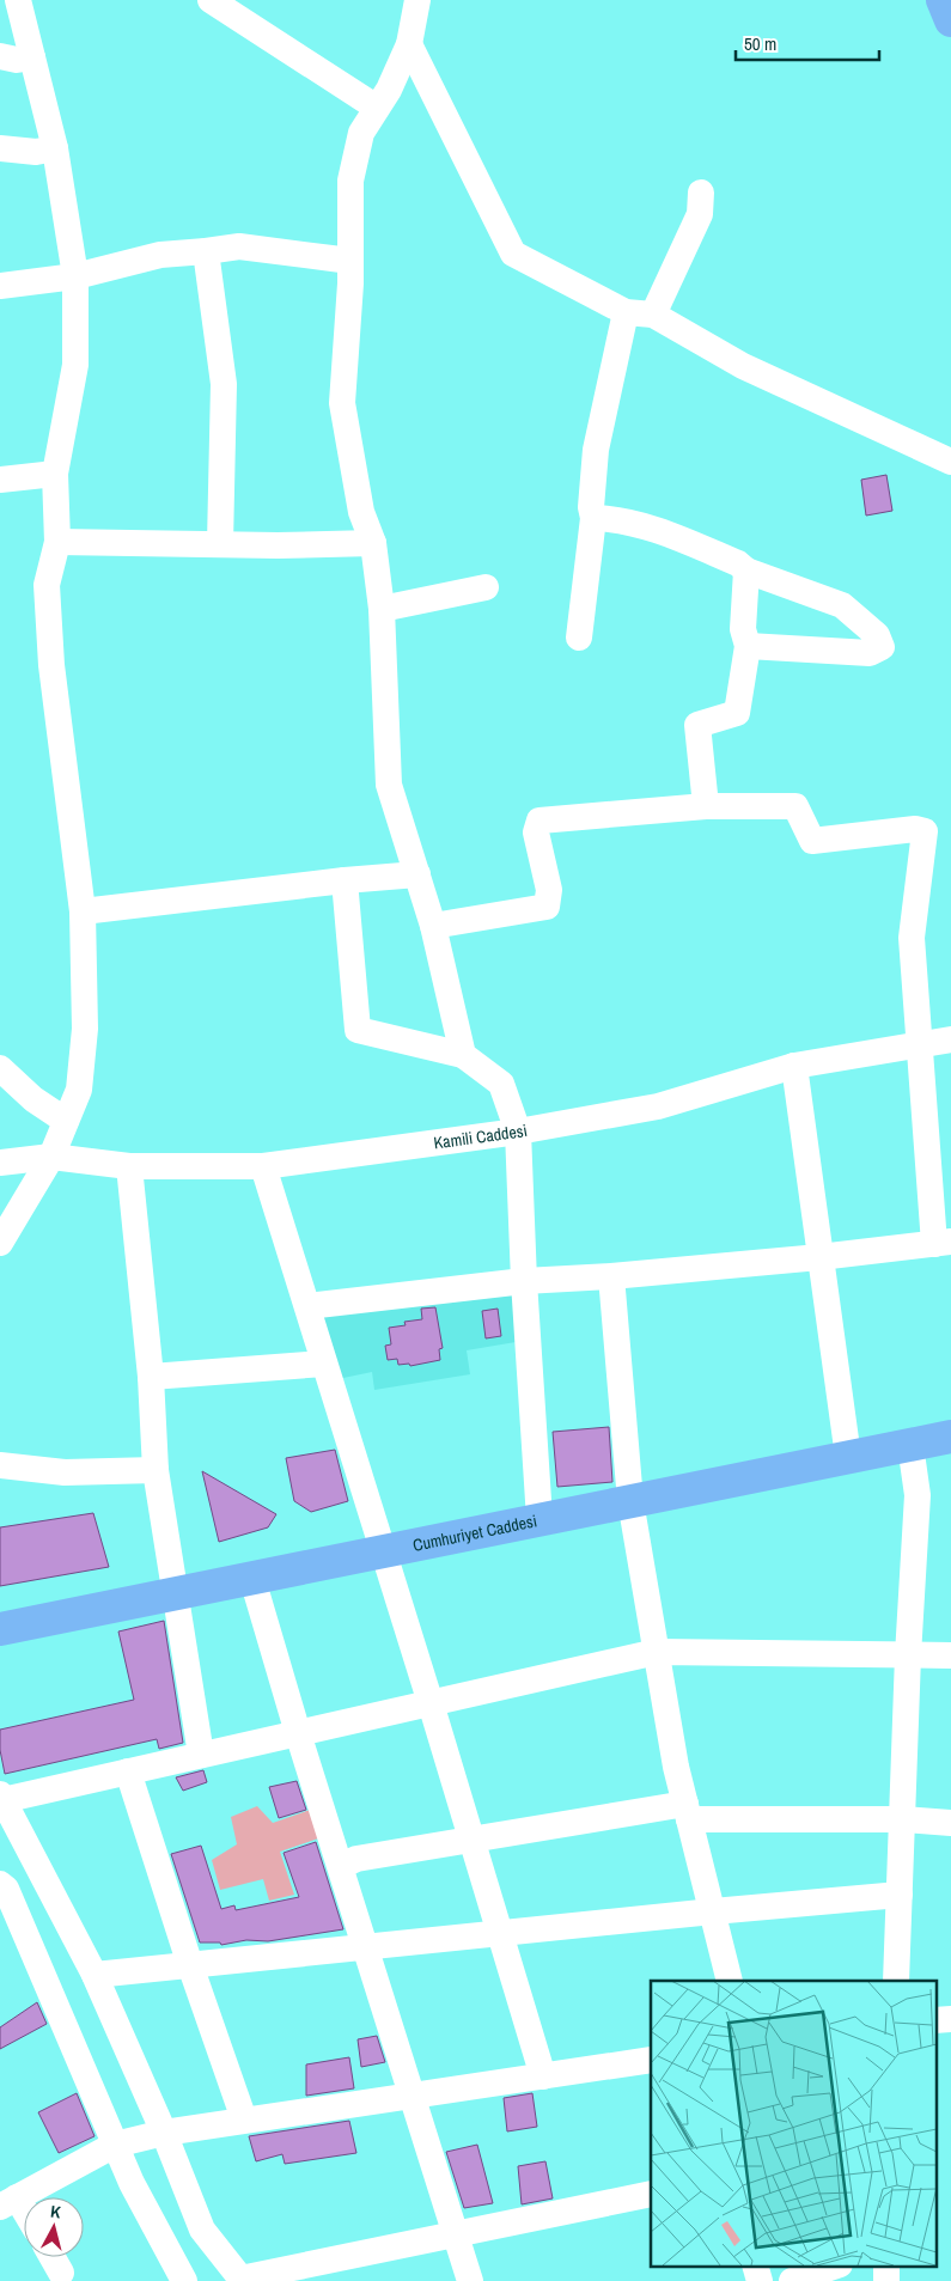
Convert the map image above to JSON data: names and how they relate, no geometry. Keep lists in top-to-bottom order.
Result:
{
  "streets": {
    "main road": ["Cumhuriyet Caddesi"],
    "street": ["Kamili Caddesi"]
  },
  "scale_bar": "50 m",
  "north": "top"
}
